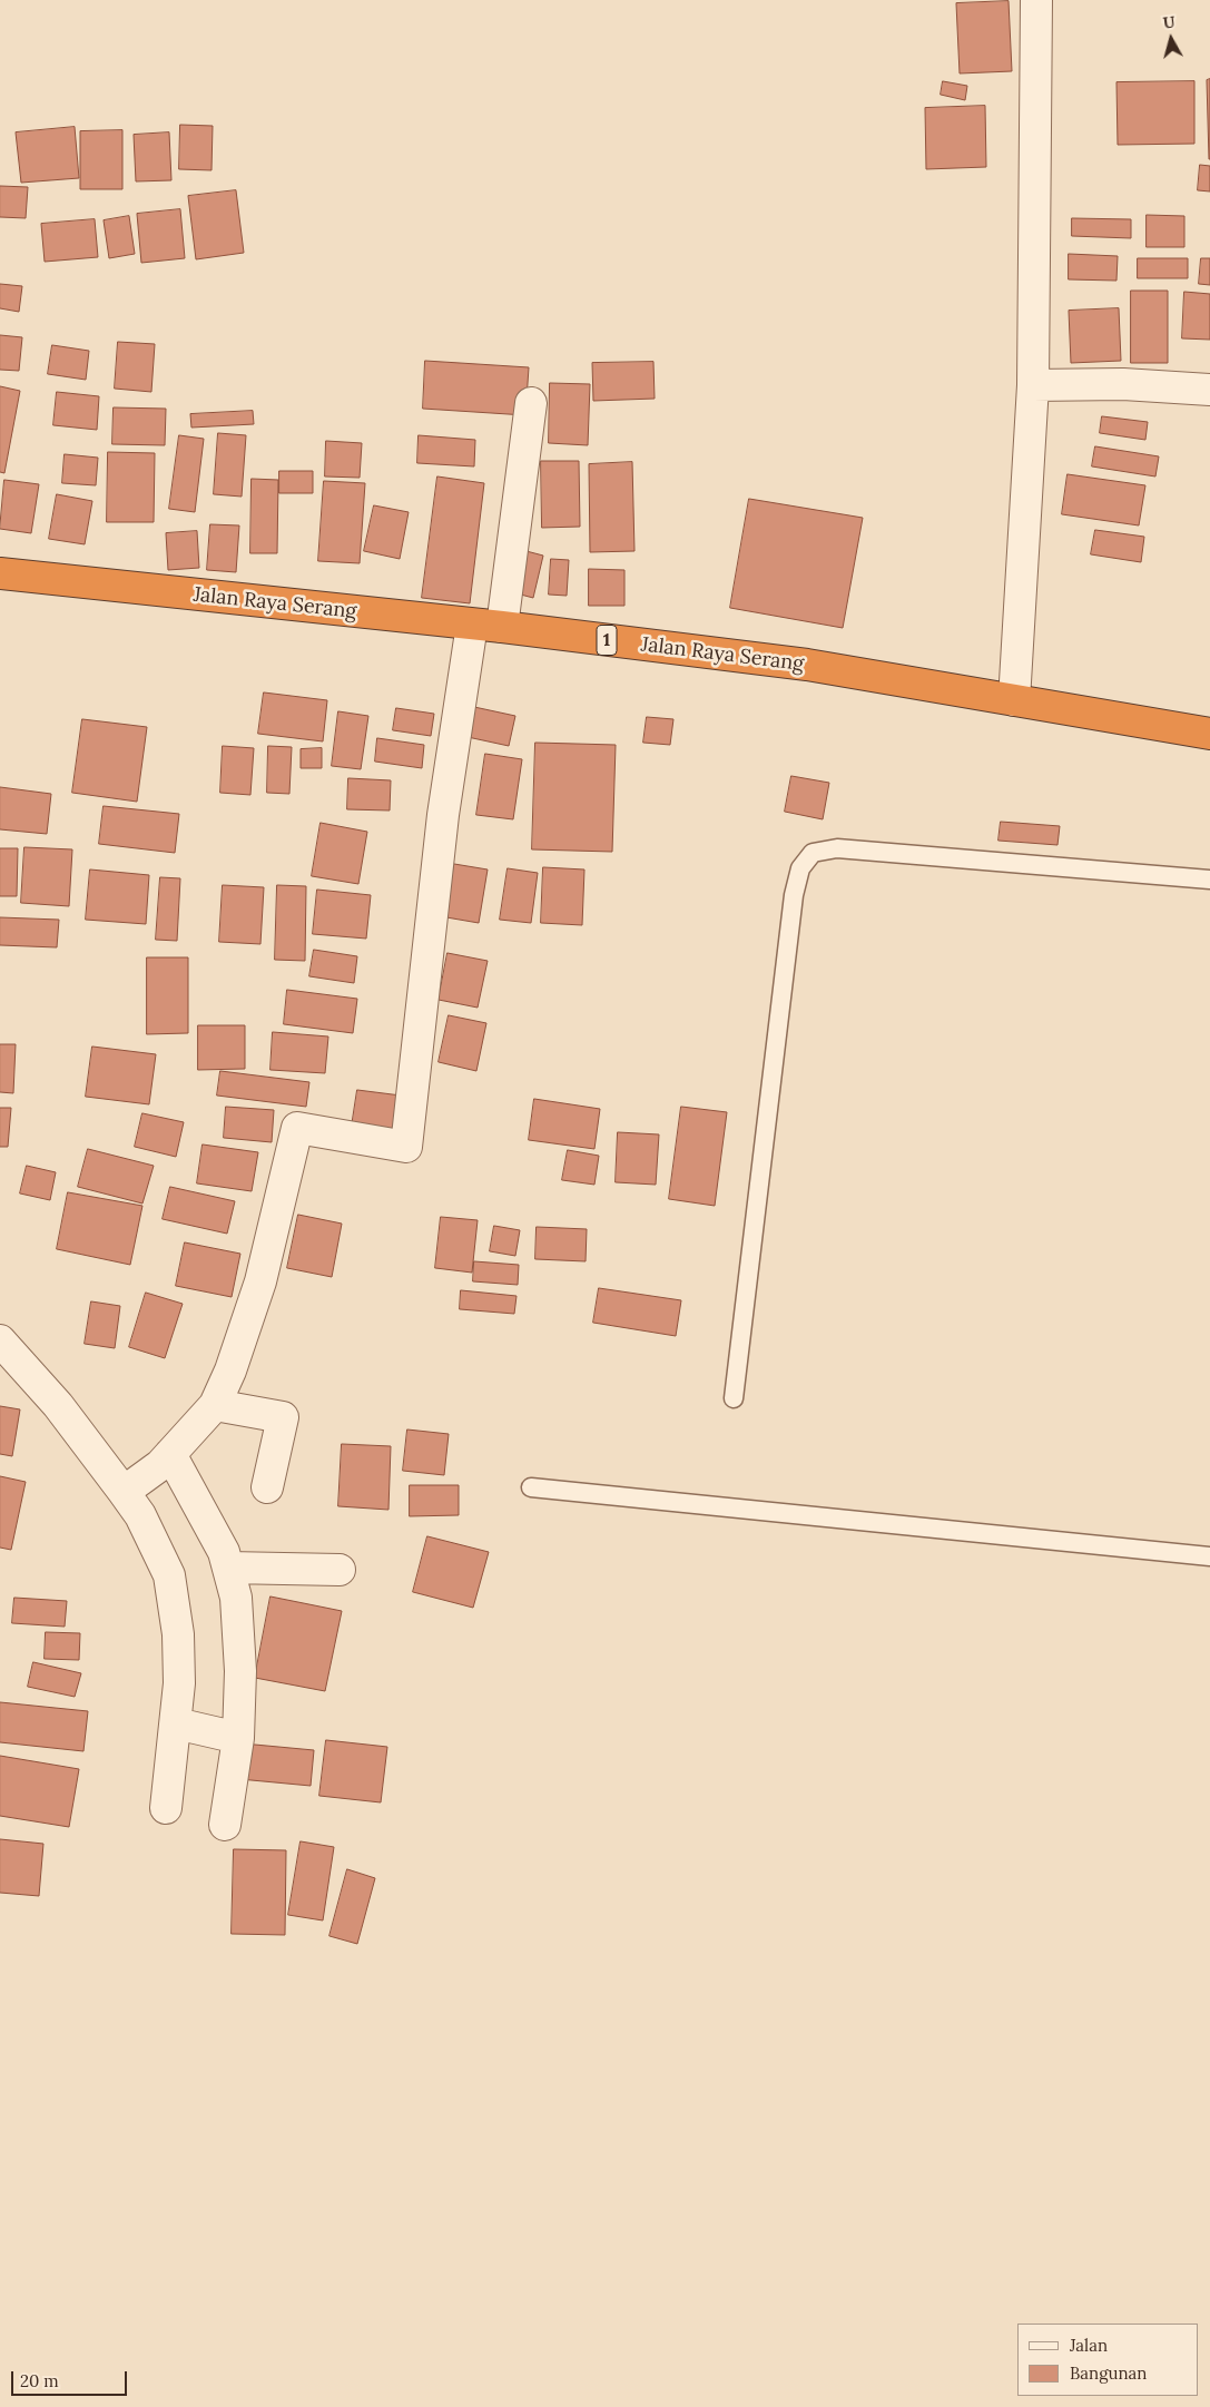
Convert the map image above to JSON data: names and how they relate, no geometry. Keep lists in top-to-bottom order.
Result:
{
  "streets": {
    "highway": ["Jalan Raya Serang", "1"]
  },
  "legend": ["Jalan", "Bangunan"],
  "scale_bar": "20 m",
  "north": "top"
}
